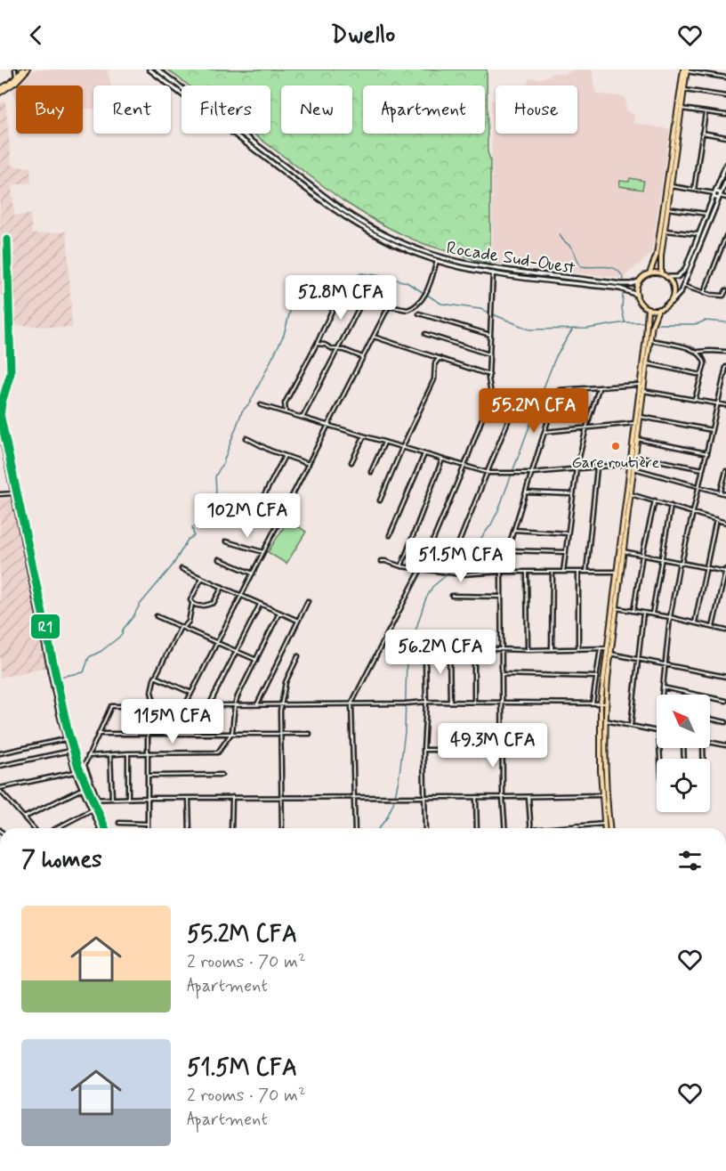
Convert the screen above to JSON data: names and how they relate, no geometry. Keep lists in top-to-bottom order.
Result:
{
  "streets": {
    "main road": ["Rocade Sud-Ouest"]
  },
  "places": ["Gare routière"],
  "lines": ["transit line R1"],
  "north": "top left",
  "page": {
    "header": "Dwello",
    "chip": [
      "Buy",
      "Rent",
      "Filters",
      "New",
      "Apartment",
      "House"
    ],
    "price": [
      "52.8M CFA",
      "55.2M CFA",
      "102M CFA",
      "51.5M CFA",
      "56.2M CFA",
      "115M CFA",
      "49.3M CFA"
    ],
    "heading": "7 homes",
    "list": [
      {
        "name": "55.2M CFA",
        "note": "2 rooms · 70 m² · Apartment"
      },
      {
        "name": "51.5M CFA",
        "note": "2 rooms · 70 m² · Apartment"
      }
    ]
  }
}
